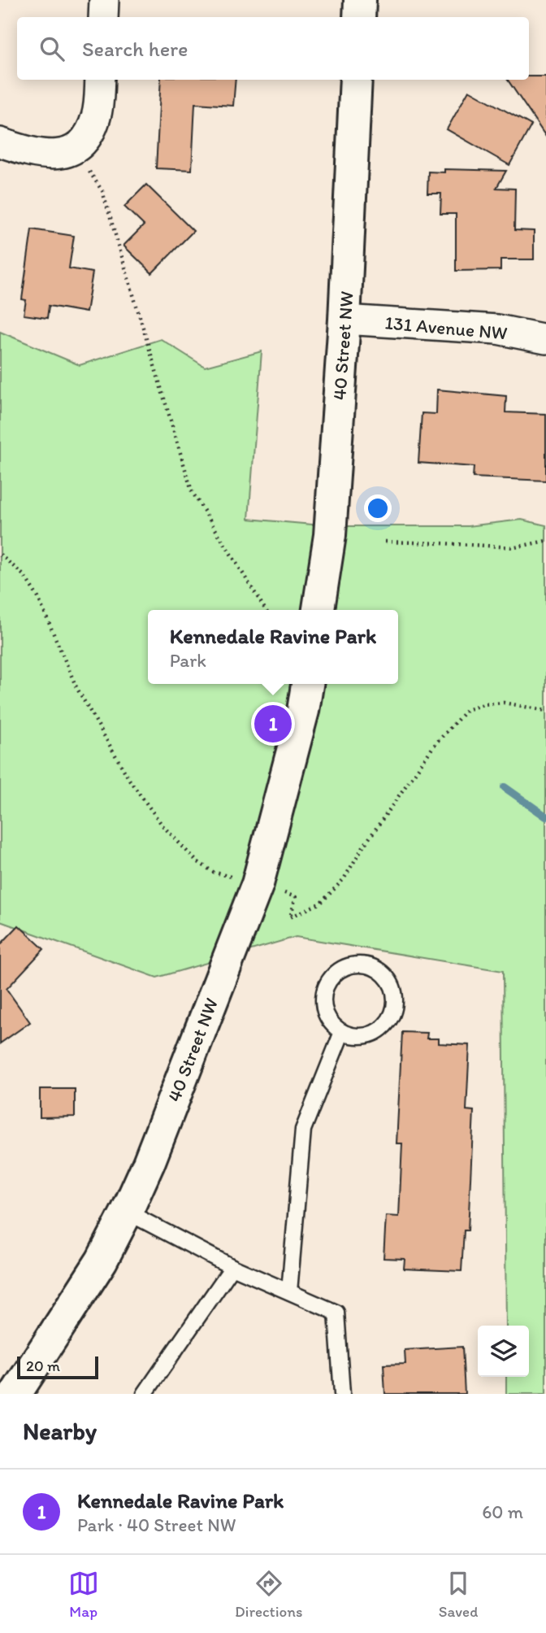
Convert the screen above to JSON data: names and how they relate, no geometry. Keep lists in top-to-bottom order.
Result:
{
  "streets": {
    "street": ["131 Avenue NW", "40 Street NW"]
  },
  "crossings": [
    ["131 Avenue NW", "40 Street NW"]
  ],
  "scale_bar": "20 m",
  "page": {
    "search": "Search here",
    "popup": ["Kennedale Ravine Park", "Park"],
    "pins": "1",
    "scale": "20 m",
    "heading": "Nearby",
    "list": [
      {
        "mark": "1",
        "name": "Kennedale Ravine Park",
        "note": "Park · 40 Street NW",
        "value": "60 m"
      }
    ],
    "nav": ["Map", "Directions", "Saved"]
  }
}
